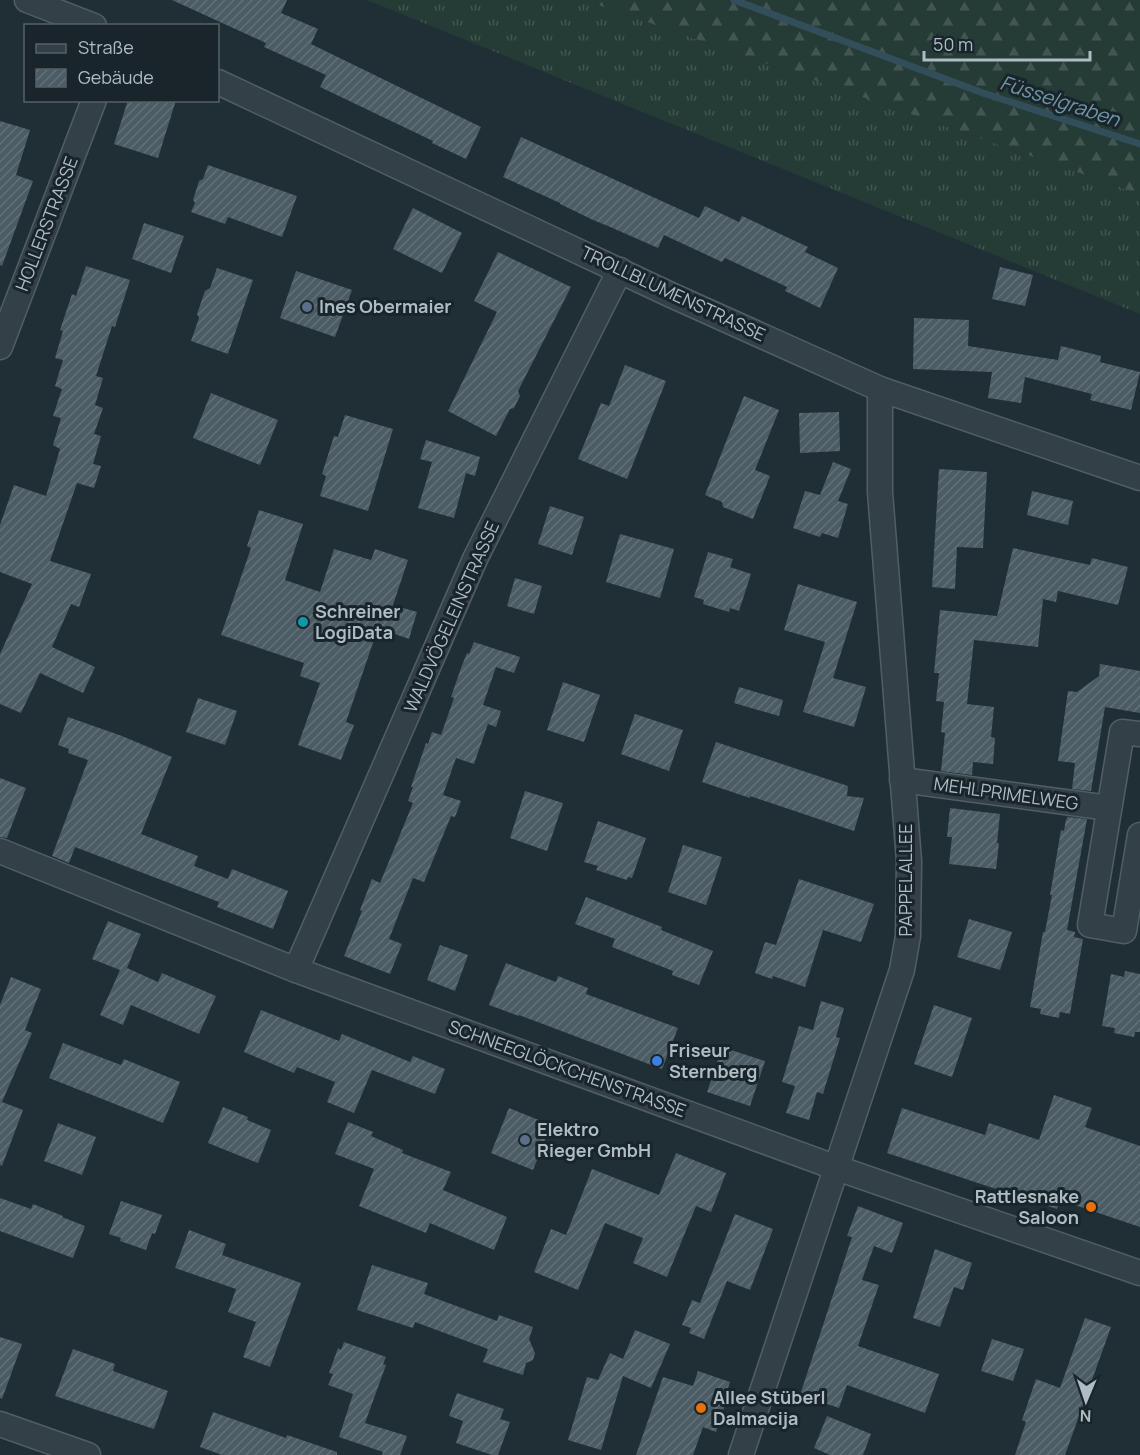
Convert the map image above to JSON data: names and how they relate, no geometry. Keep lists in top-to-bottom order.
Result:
{
  "streets": {
    "street": [
      "HOLLERSTRASSE",
      "TROLLBLUMENSTRASSE",
      "WALDVÖGELEINSTRASSE",
      "MEHLPRIMELWEG",
      "PAPPELALLEE",
      "SCHNEEGLÖCKCHENSTRASSE"
    ]
  },
  "crossings": [
    ["TROLLBLUMENSTRASSE", "WALDVÖGELEINSTRASSE"],
    ["TROLLBLUMENSTRASSE", "PAPPELALLEE"],
    ["WALDVÖGELEINSTRASSE", "SCHNEEGLÖCKCHENSTRASSE"],
    ["MEHLPRIMELWEG", "PAPPELALLEE"],
    ["PAPPELALLEE", "SCHNEEGLÖCKCHENSTRASSE"]
  ],
  "water": ["Füsselgraben"],
  "places": [
    "Ines Obermaier",
    "Schreiner LogiData",
    "Friseur Sternberg",
    "Elektro Rieger GmbH",
    "Rattlesnake Saloon",
    "Allee Stüberl Dalmacija"
  ],
  "legend": ["Straße", "Gebäude"],
  "scale_bar": "50 m",
  "north": "bottom"
}
